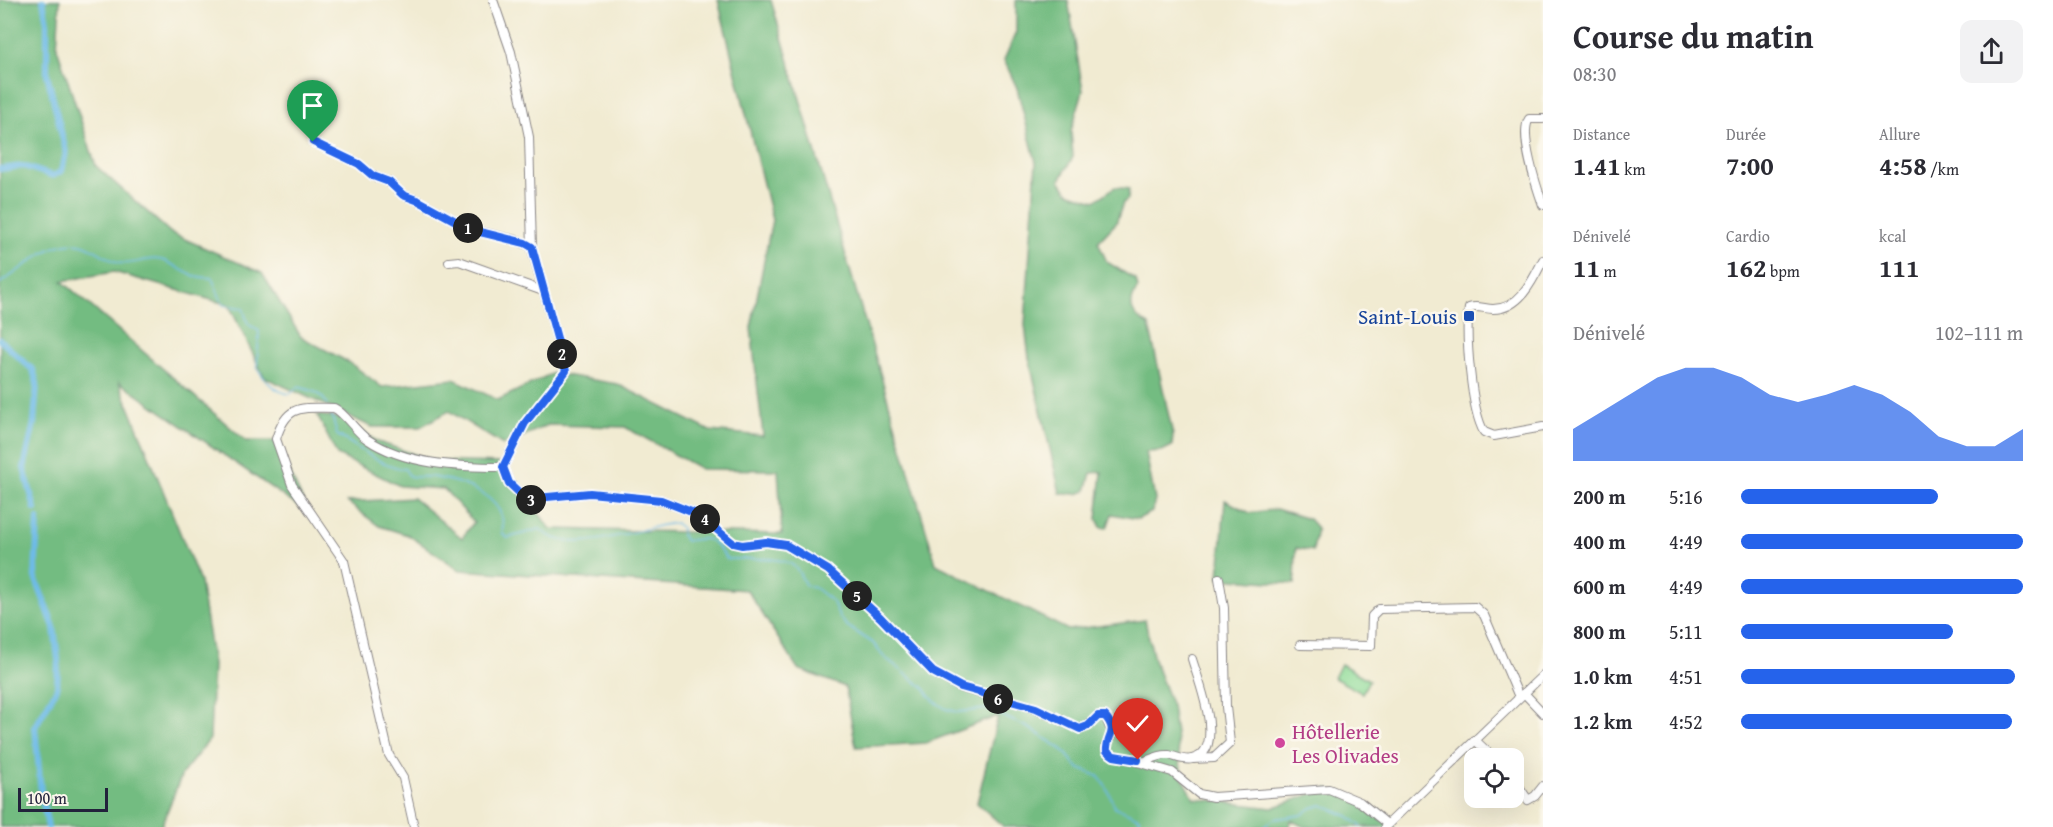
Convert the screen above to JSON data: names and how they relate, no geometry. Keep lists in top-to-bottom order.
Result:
{
  "places": {
    "transit": ["Saint-Louis"],
    "other": ["Hôtellerie Les Olivades"]
  },
  "scale_bar": "100 m",
  "page": {
    "heading": ["Course du matin", "08:30"],
    "stats": [
      ["Distance", "1.41 km"],
      ["Durée", "7:00"],
      ["Allure", "4:58 /km"],
      ["Dénivelé", "11 m"],
      ["Cardio", "162 bpm"],
      ["kcal", "111"]
    ],
    "pins": [
      "1",
      "2",
      "3",
      "4",
      "5",
      "6"
    ],
    "chart": ["Dénivelé", "102–111 m"],
    "list": [
      {
        "name": "200 m",
        "note": "5:16"
      },
      {
        "name": "400 m",
        "note": "4:49"
      },
      {
        "name": "600 m",
        "note": "4:49"
      },
      {
        "name": "800 m",
        "note": "5:11"
      },
      {
        "name": "1.0 km",
        "note": "4:51"
      },
      {
        "name": "1.2 km",
        "note": "4:52"
      }
    ],
    "scale": "100 m"
  }
}
